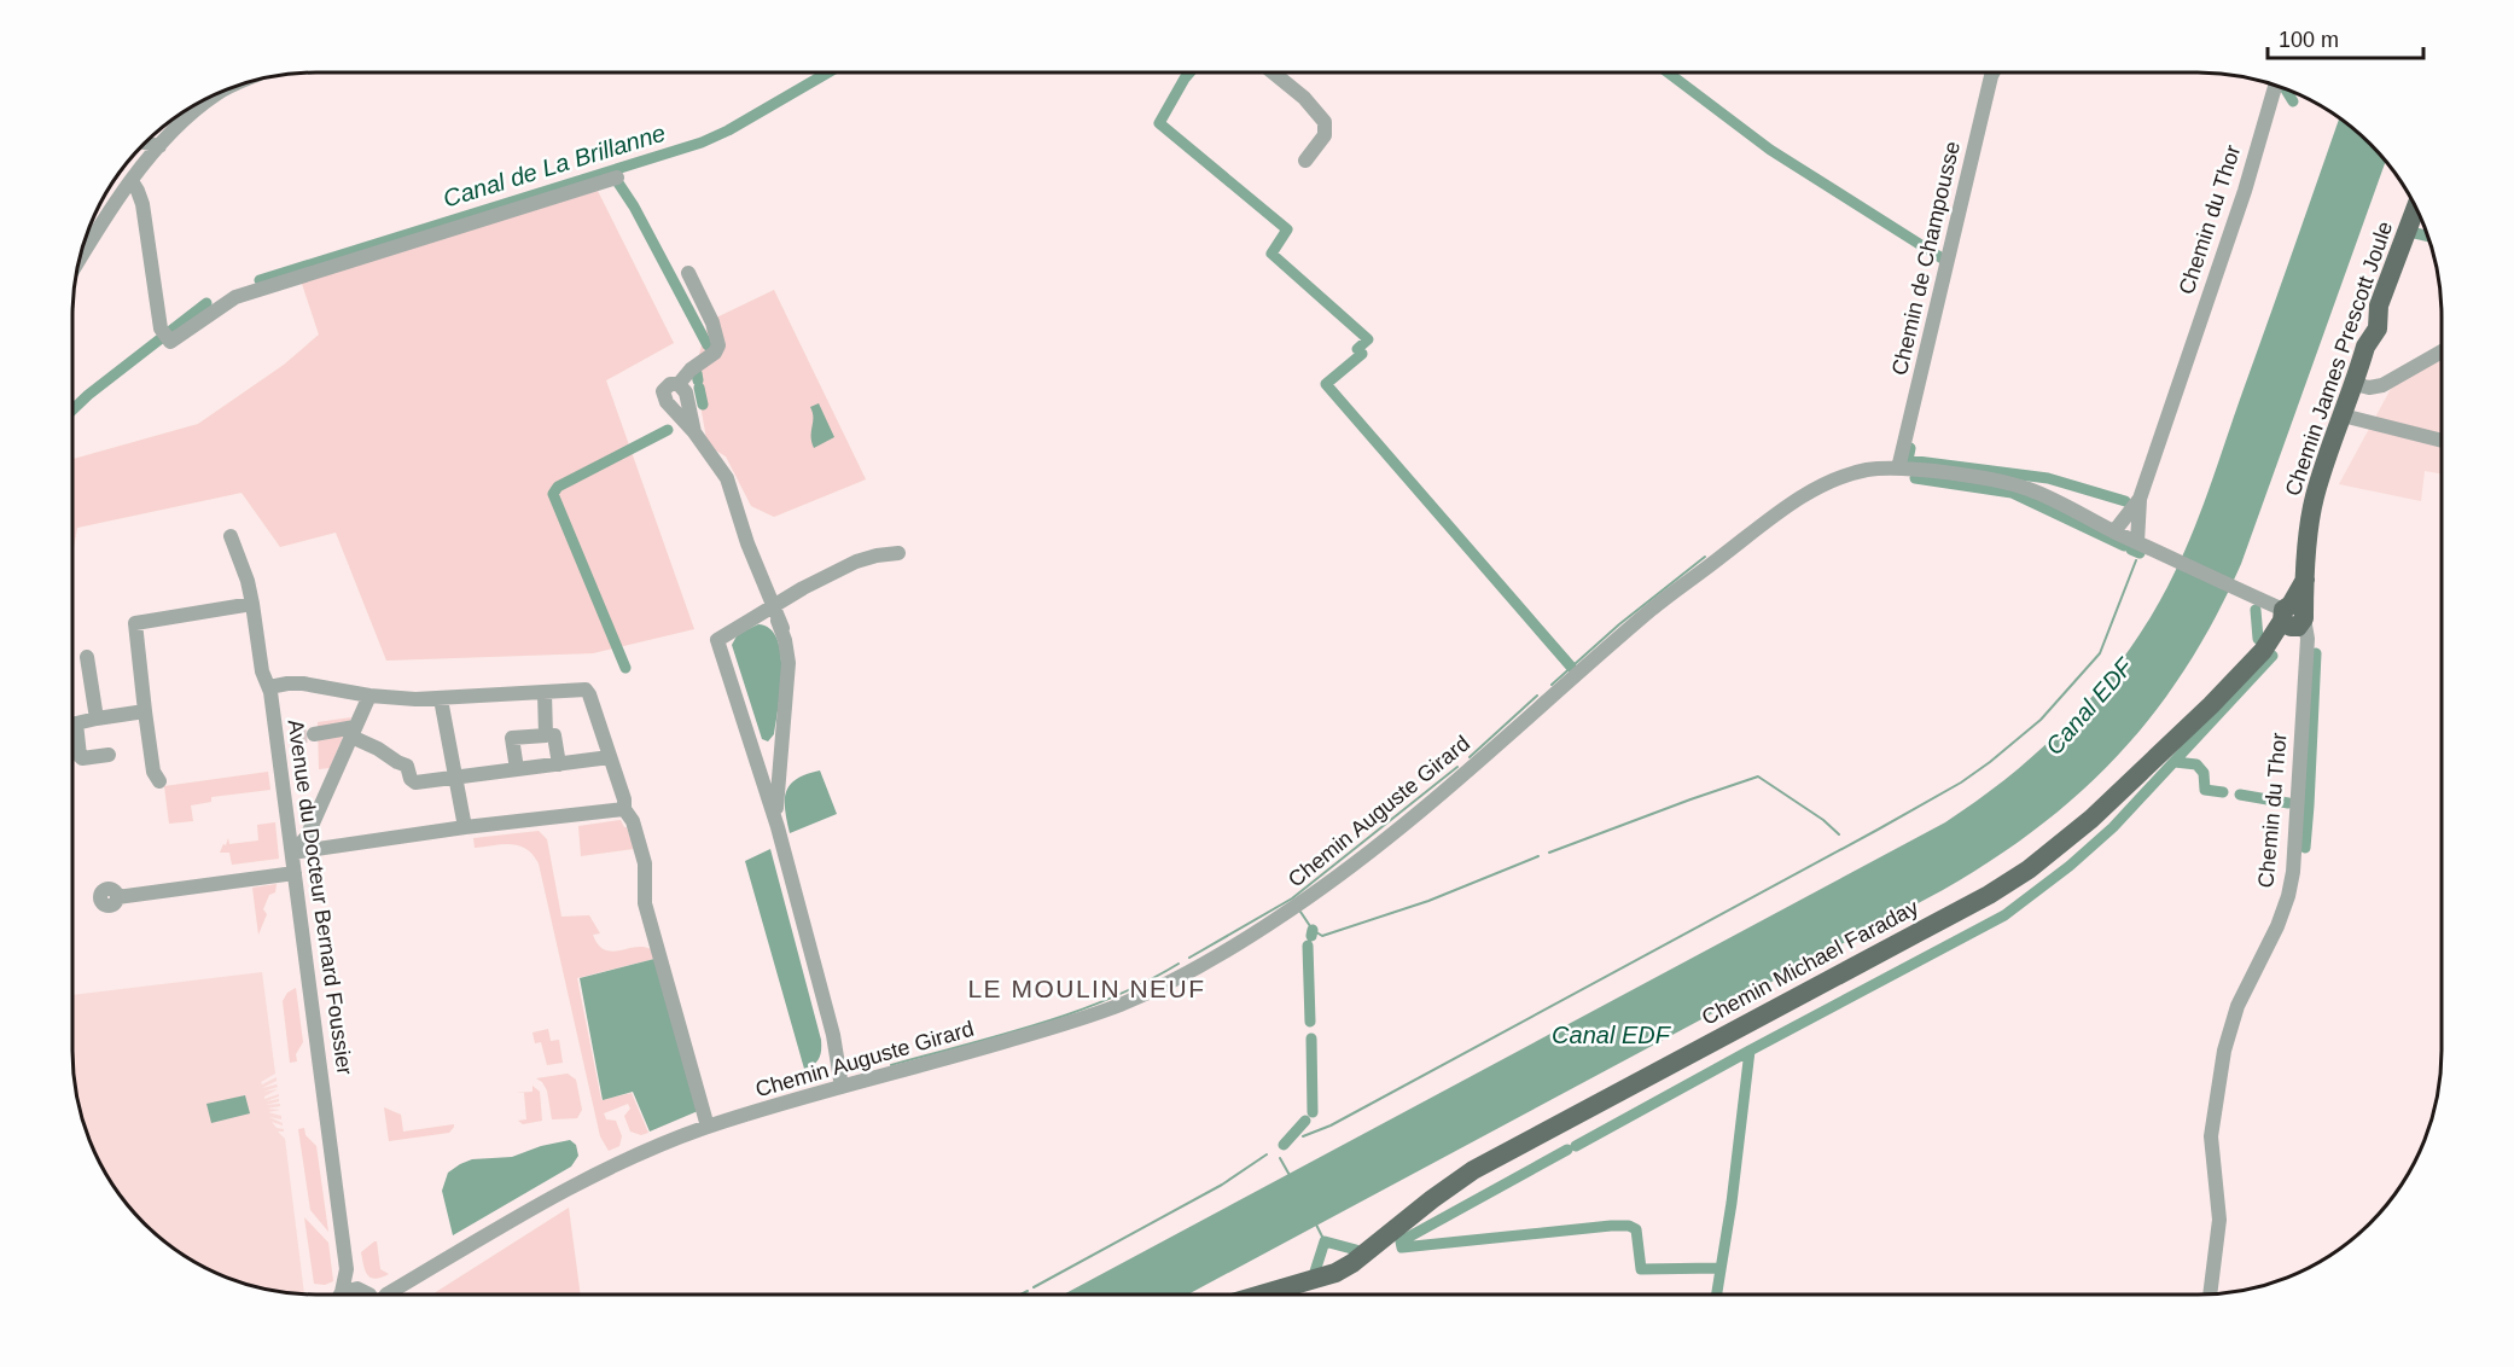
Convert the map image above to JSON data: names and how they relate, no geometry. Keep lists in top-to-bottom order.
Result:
{
  "streets": {
    "main road": ["Chemin James Prescott Joule", "Chemin Michael Faraday"],
    "street": [
      "Chemin du Thor",
      "Chemin de Champousse",
      "Chemin Auguste Girard",
      "Avenue du Docteur Bernard Foussier"
    ]
  },
  "crossings": [
    ["Chemin du Thor", "Chemin James Prescott Joule"],
    ["Chemin du Thor", "Chemin Auguste Girard"],
    ["Chemin du Thor", "Chemin Michael Faraday"],
    ["Chemin de Champousse", "Chemin Auguste Girard"],
    ["Chemin James Prescott Joule", "Chemin Michael Faraday"]
  ],
  "districts": ["LE MOULIN NEUF"],
  "water": ["Canal de La Brillanne", "Canal EDF"],
  "scale_bar": "100 m"
}
